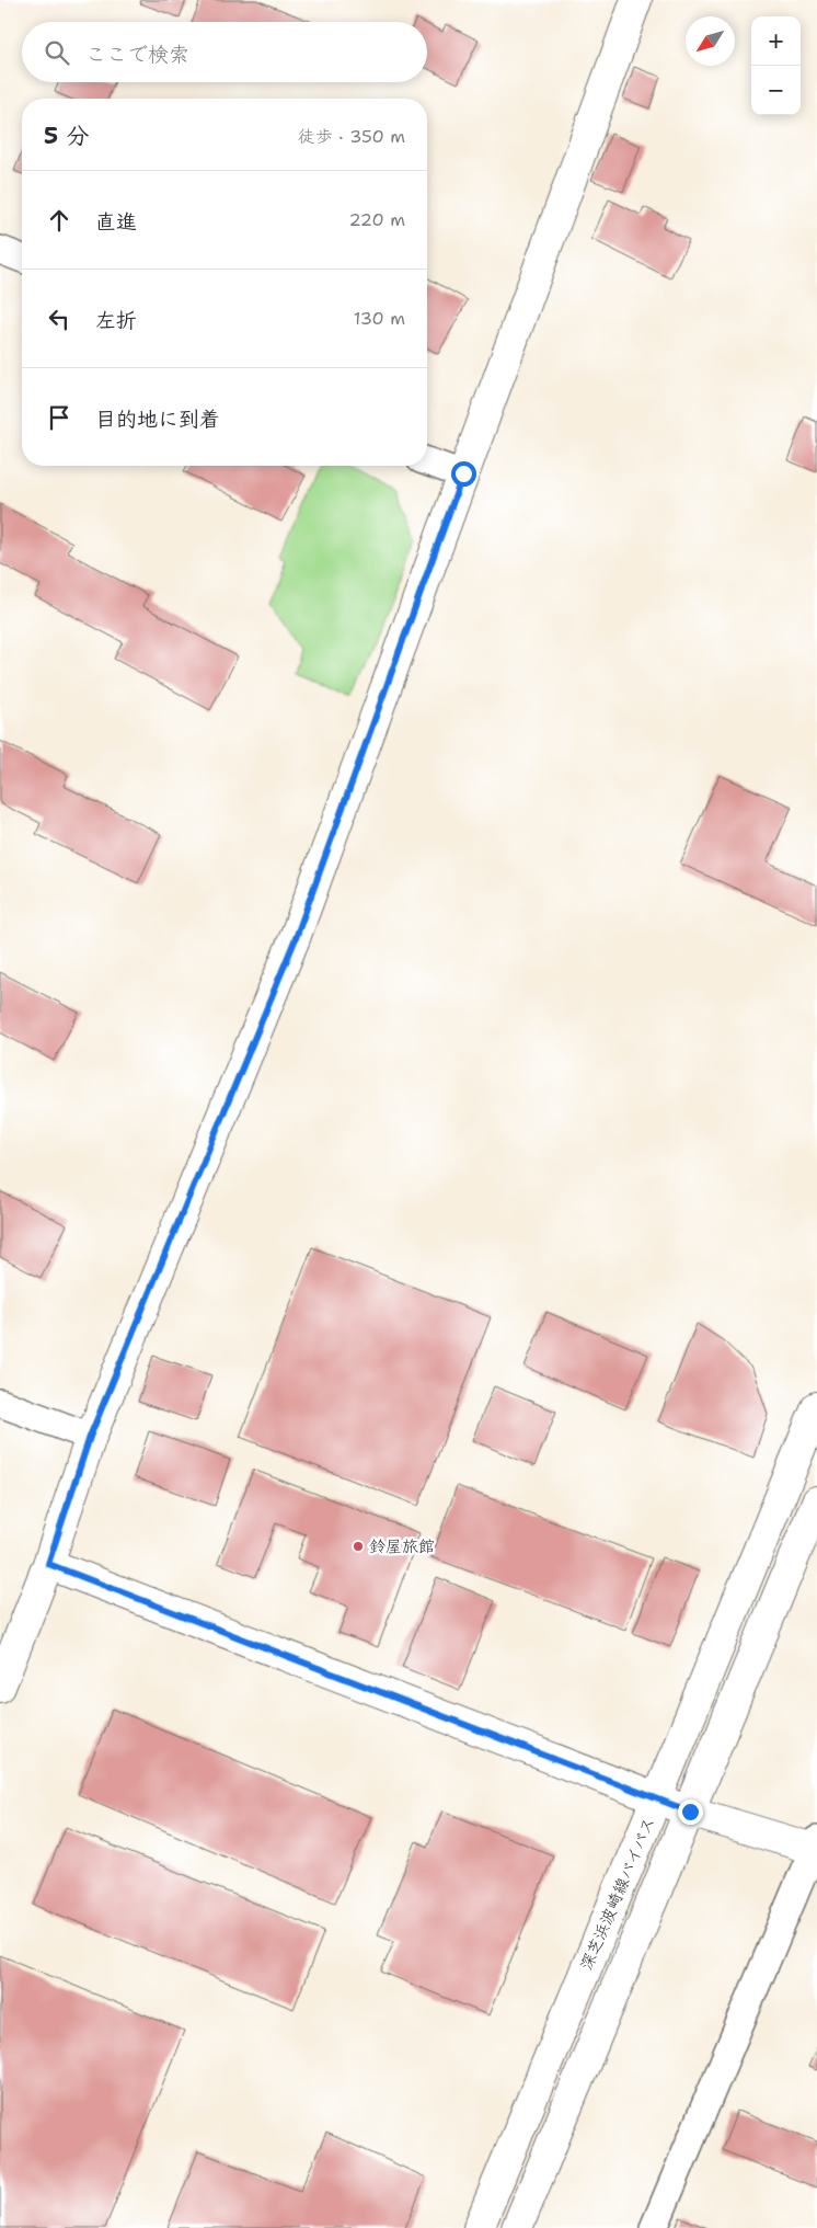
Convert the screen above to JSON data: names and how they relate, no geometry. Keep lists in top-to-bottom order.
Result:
{
  "streets": {
    "street": ["深芝浜波崎線バイパス"]
  },
  "places": ["鈴屋旅館"],
  "north": "bottom left",
  "page": {
    "map_buttons": ["+", "−"],
    "search": "ここで検索",
    "heading": ["5 分", "徒歩 · 350 m"],
    "list": [
      ["直進", "220 m"],
      ["左折", "130 m"],
      "目的地に到着"
    ]
  }
}
